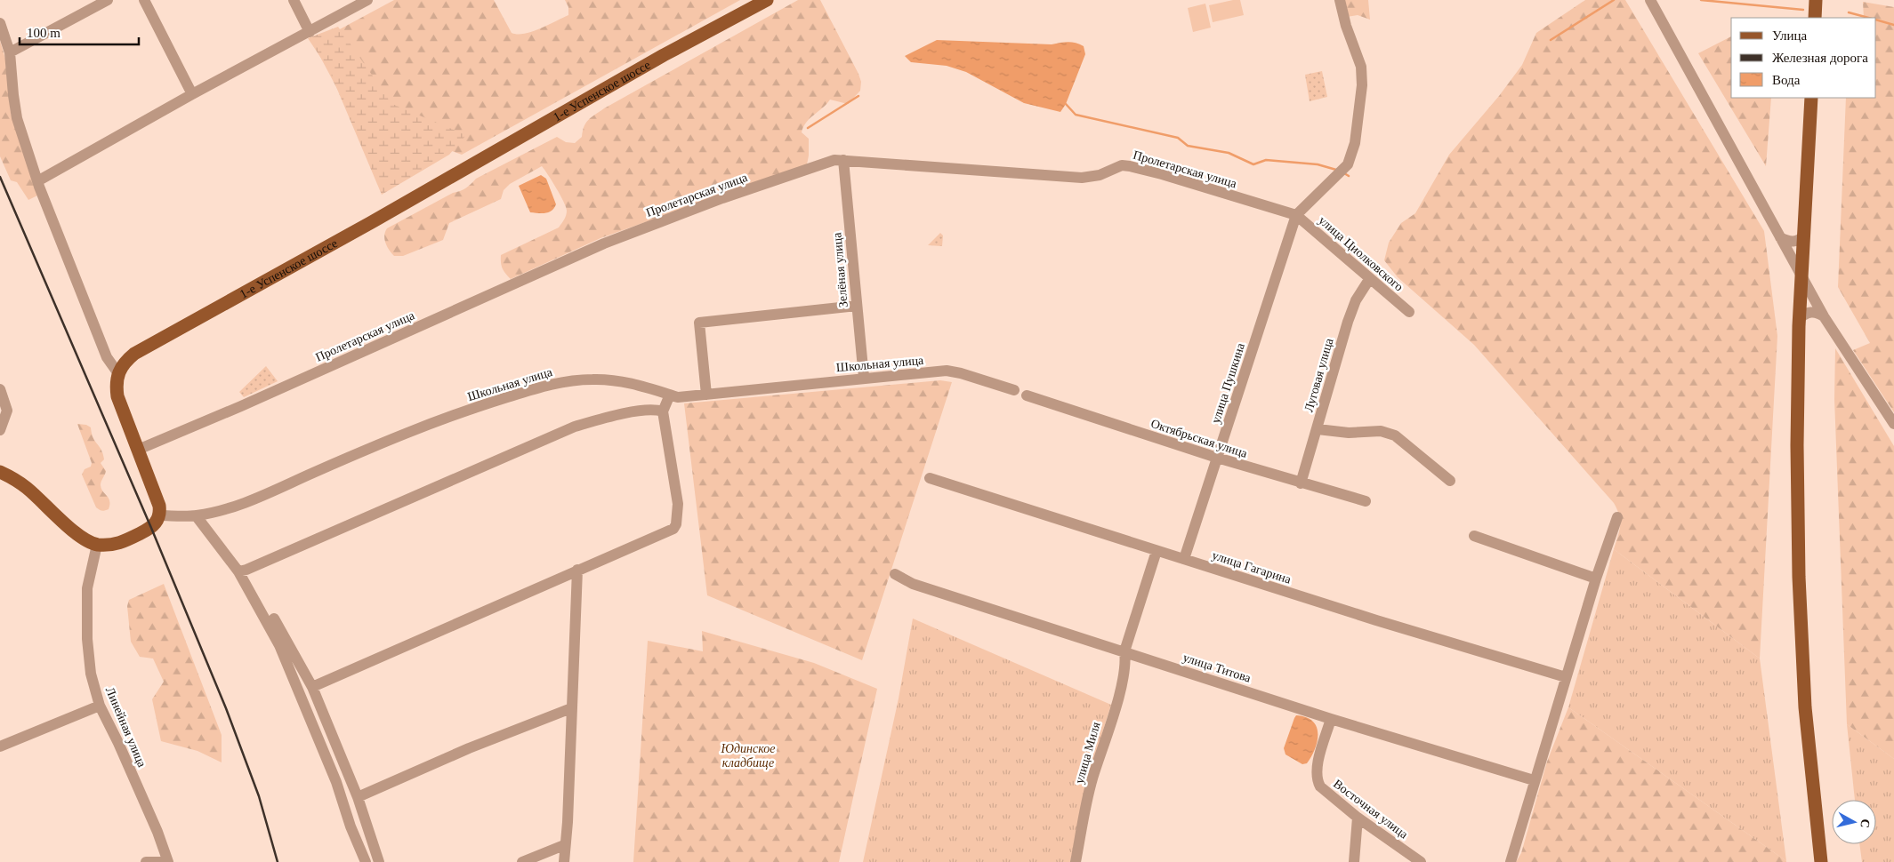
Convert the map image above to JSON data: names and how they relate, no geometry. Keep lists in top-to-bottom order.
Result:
{
  "streets": {
    "main road": ["1-е Успенское шоссе"],
    "street": [
      "Пролетарская улица",
      "улица Циолковского",
      "Зелёная улица",
      "Школьная улица",
      "Луговая улица",
      "улица Пушкина",
      "Октябрьская улица",
      "улица Гагарина",
      "улица Титова",
      "Линейная улица",
      "улица Миля",
      "Восточная улица"
    ]
  },
  "crossings": [
    ["Пролетарская улица", "улица Циолковского"],
    ["Пролетарская улица", "Зелёная улица"],
    ["Пролетарская улица", "улица Пушкина"],
    ["улица Циолковского", "Луговая улица"],
    ["улица Циолковского", "улица Пушкина"],
    ["Зелёная улица", "Школьная улица"],
    ["Луговая улица", "Октябрьская улица"],
    ["улица Пушкина", "Октябрьская улица"],
    ["улица Пушкина", "улица Гагарина"],
    ["улица Титова", "улица Миля"],
    ["улица Титова", "Восточная улица"]
  ],
  "parks": ["Юдинское кладбище"],
  "legend": ["Улица", "Железная дорога", "Вода"],
  "scale_bar": "100 m",
  "north": "right"
}
